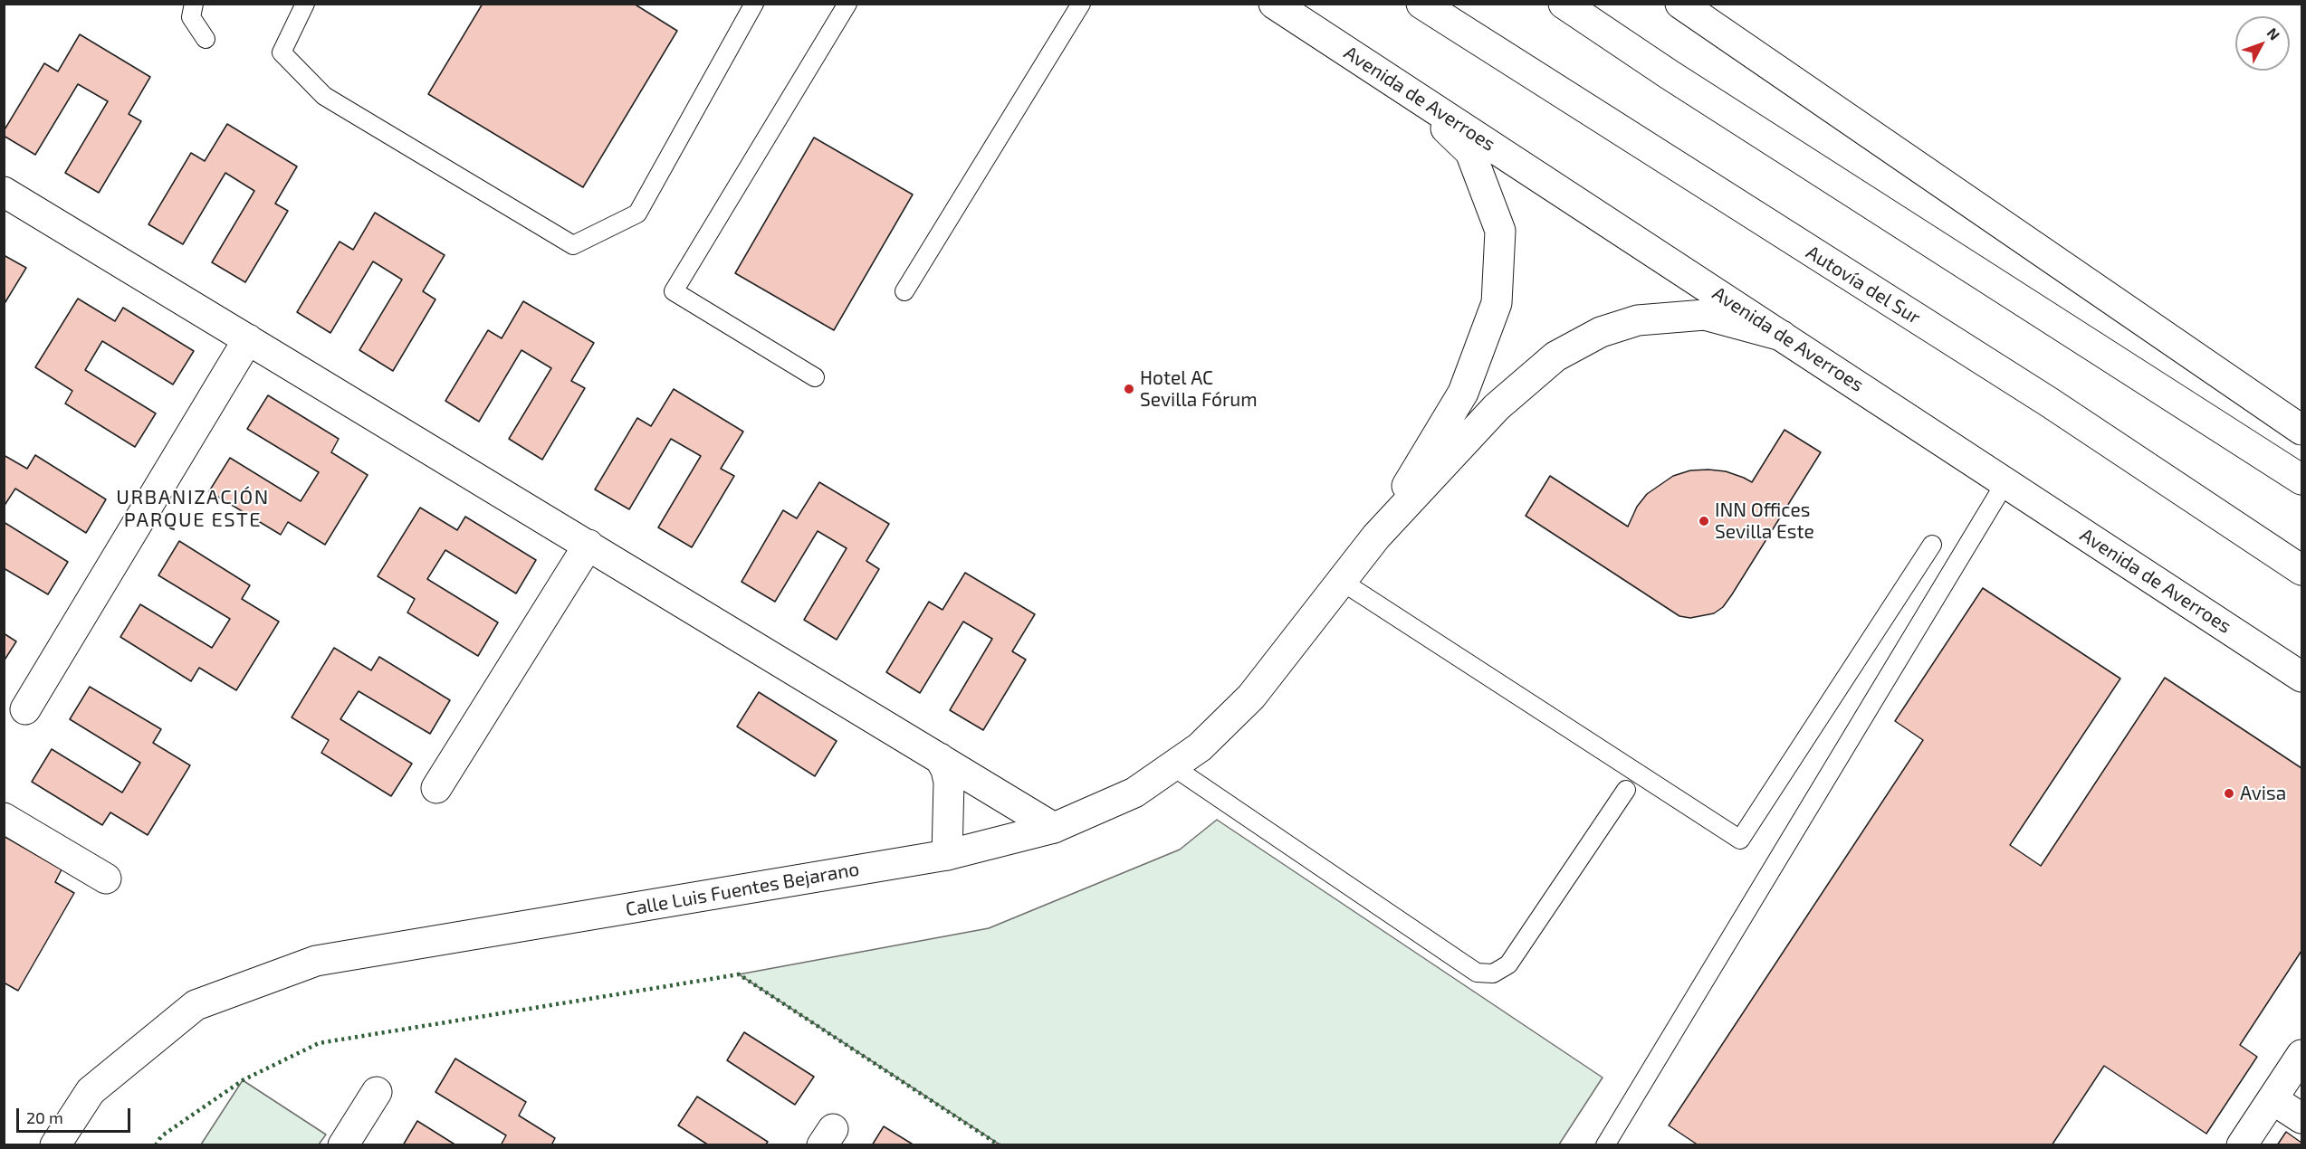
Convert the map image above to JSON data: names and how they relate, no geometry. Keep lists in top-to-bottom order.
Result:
{
  "streets": {
    "main road": ["Avenida de Averroes", "Autovía del Sur", "Calle Luis Fuentes Bejarano"]
  },
  "districts": ["URBANIZACIÓN PARQUE ESTE"],
  "places": ["Hotel AC Sevilla Fórum", "INN Offices Sevilla Este", "Avisa"],
  "scale_bar": "20 m",
  "north": "top right"
}
